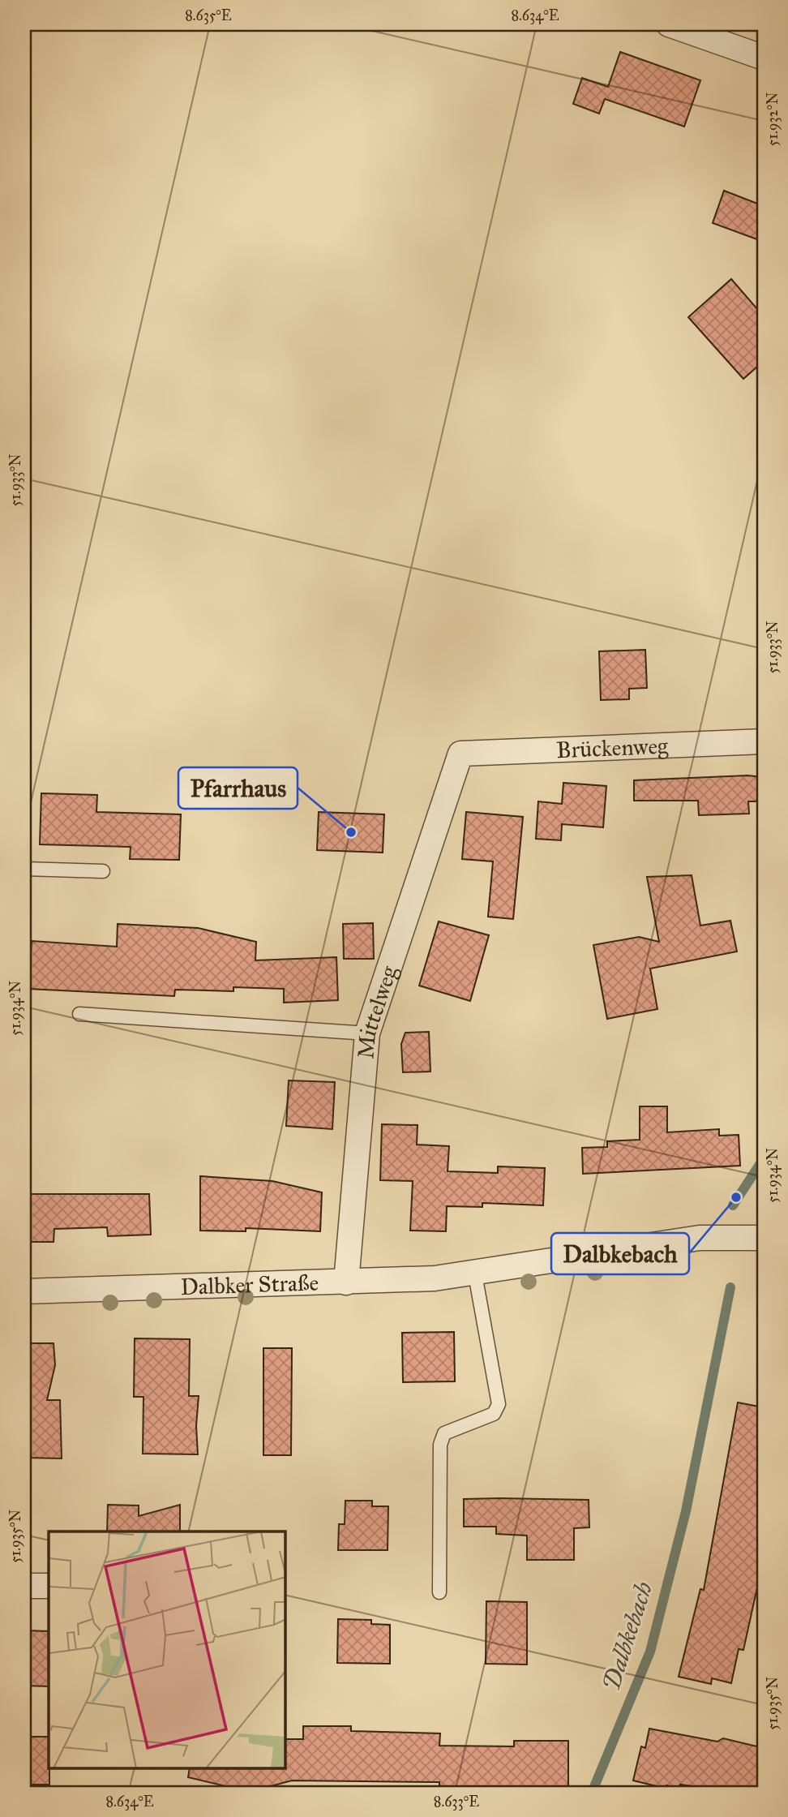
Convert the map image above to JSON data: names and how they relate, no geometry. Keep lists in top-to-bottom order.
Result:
{
  "streets": {
    "street": ["Brückenweg", "Mittelweg", "Dalbker Straße"]
  },
  "crossings": [
    ["Brückenweg", "Mittelweg"],
    ["Mittelweg", "Dalbker Straße"]
  ],
  "water": ["Dalbkebach"],
  "places": ["Pfarrhaus", "Dalbkebach"],
  "coordinates": [
    "8.635°E",
    "8.634°E",
    "51.932°N",
    "51.933°N",
    "51.934°N",
    "51.935°N",
    "8.633°E"
  ]
}
